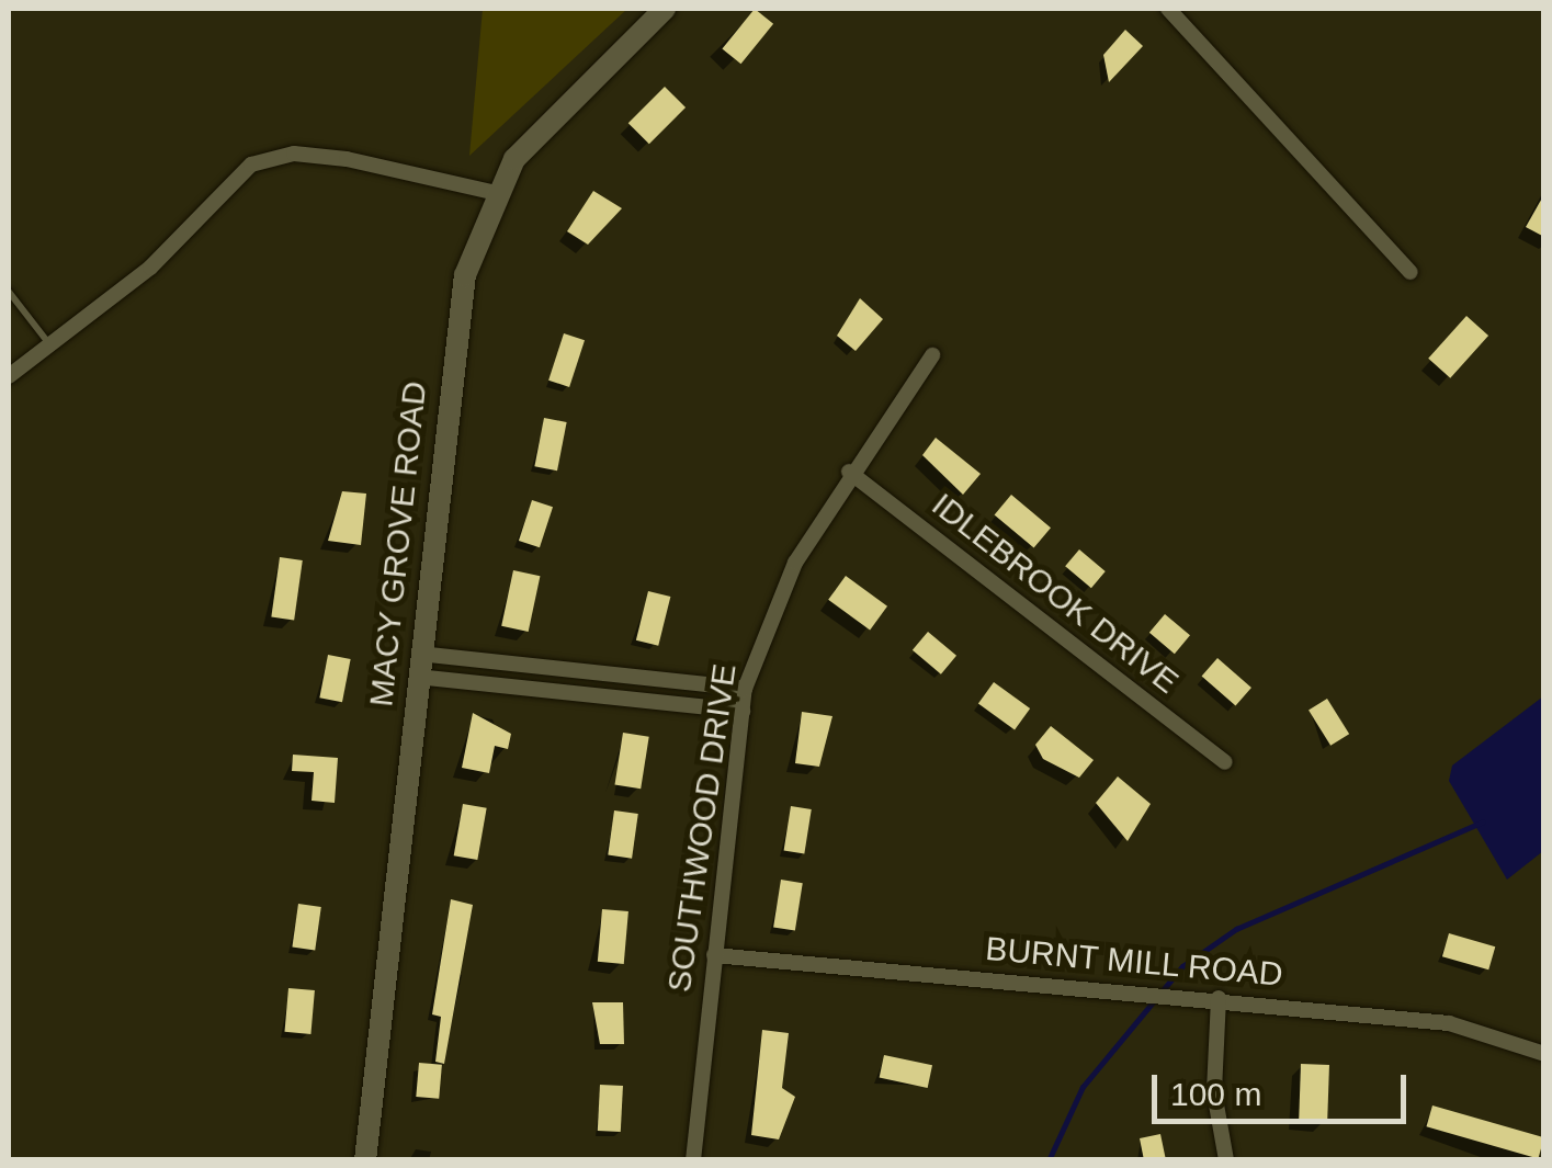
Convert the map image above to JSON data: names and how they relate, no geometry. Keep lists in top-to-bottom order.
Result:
{
  "streets": {
    "main road": ["MACY GROVE ROAD"],
    "street": ["IDLEBROOK DRIVE", "SOUTHWOOD DRIVE", "BURNT MILL ROAD"]
  },
  "crossings": [
    ["IDLEBROOK DRIVE", "SOUTHWOOD DRIVE"],
    ["SOUTHWOOD DRIVE", "BURNT MILL ROAD"]
  ],
  "scale_bar": "100 m"
}
